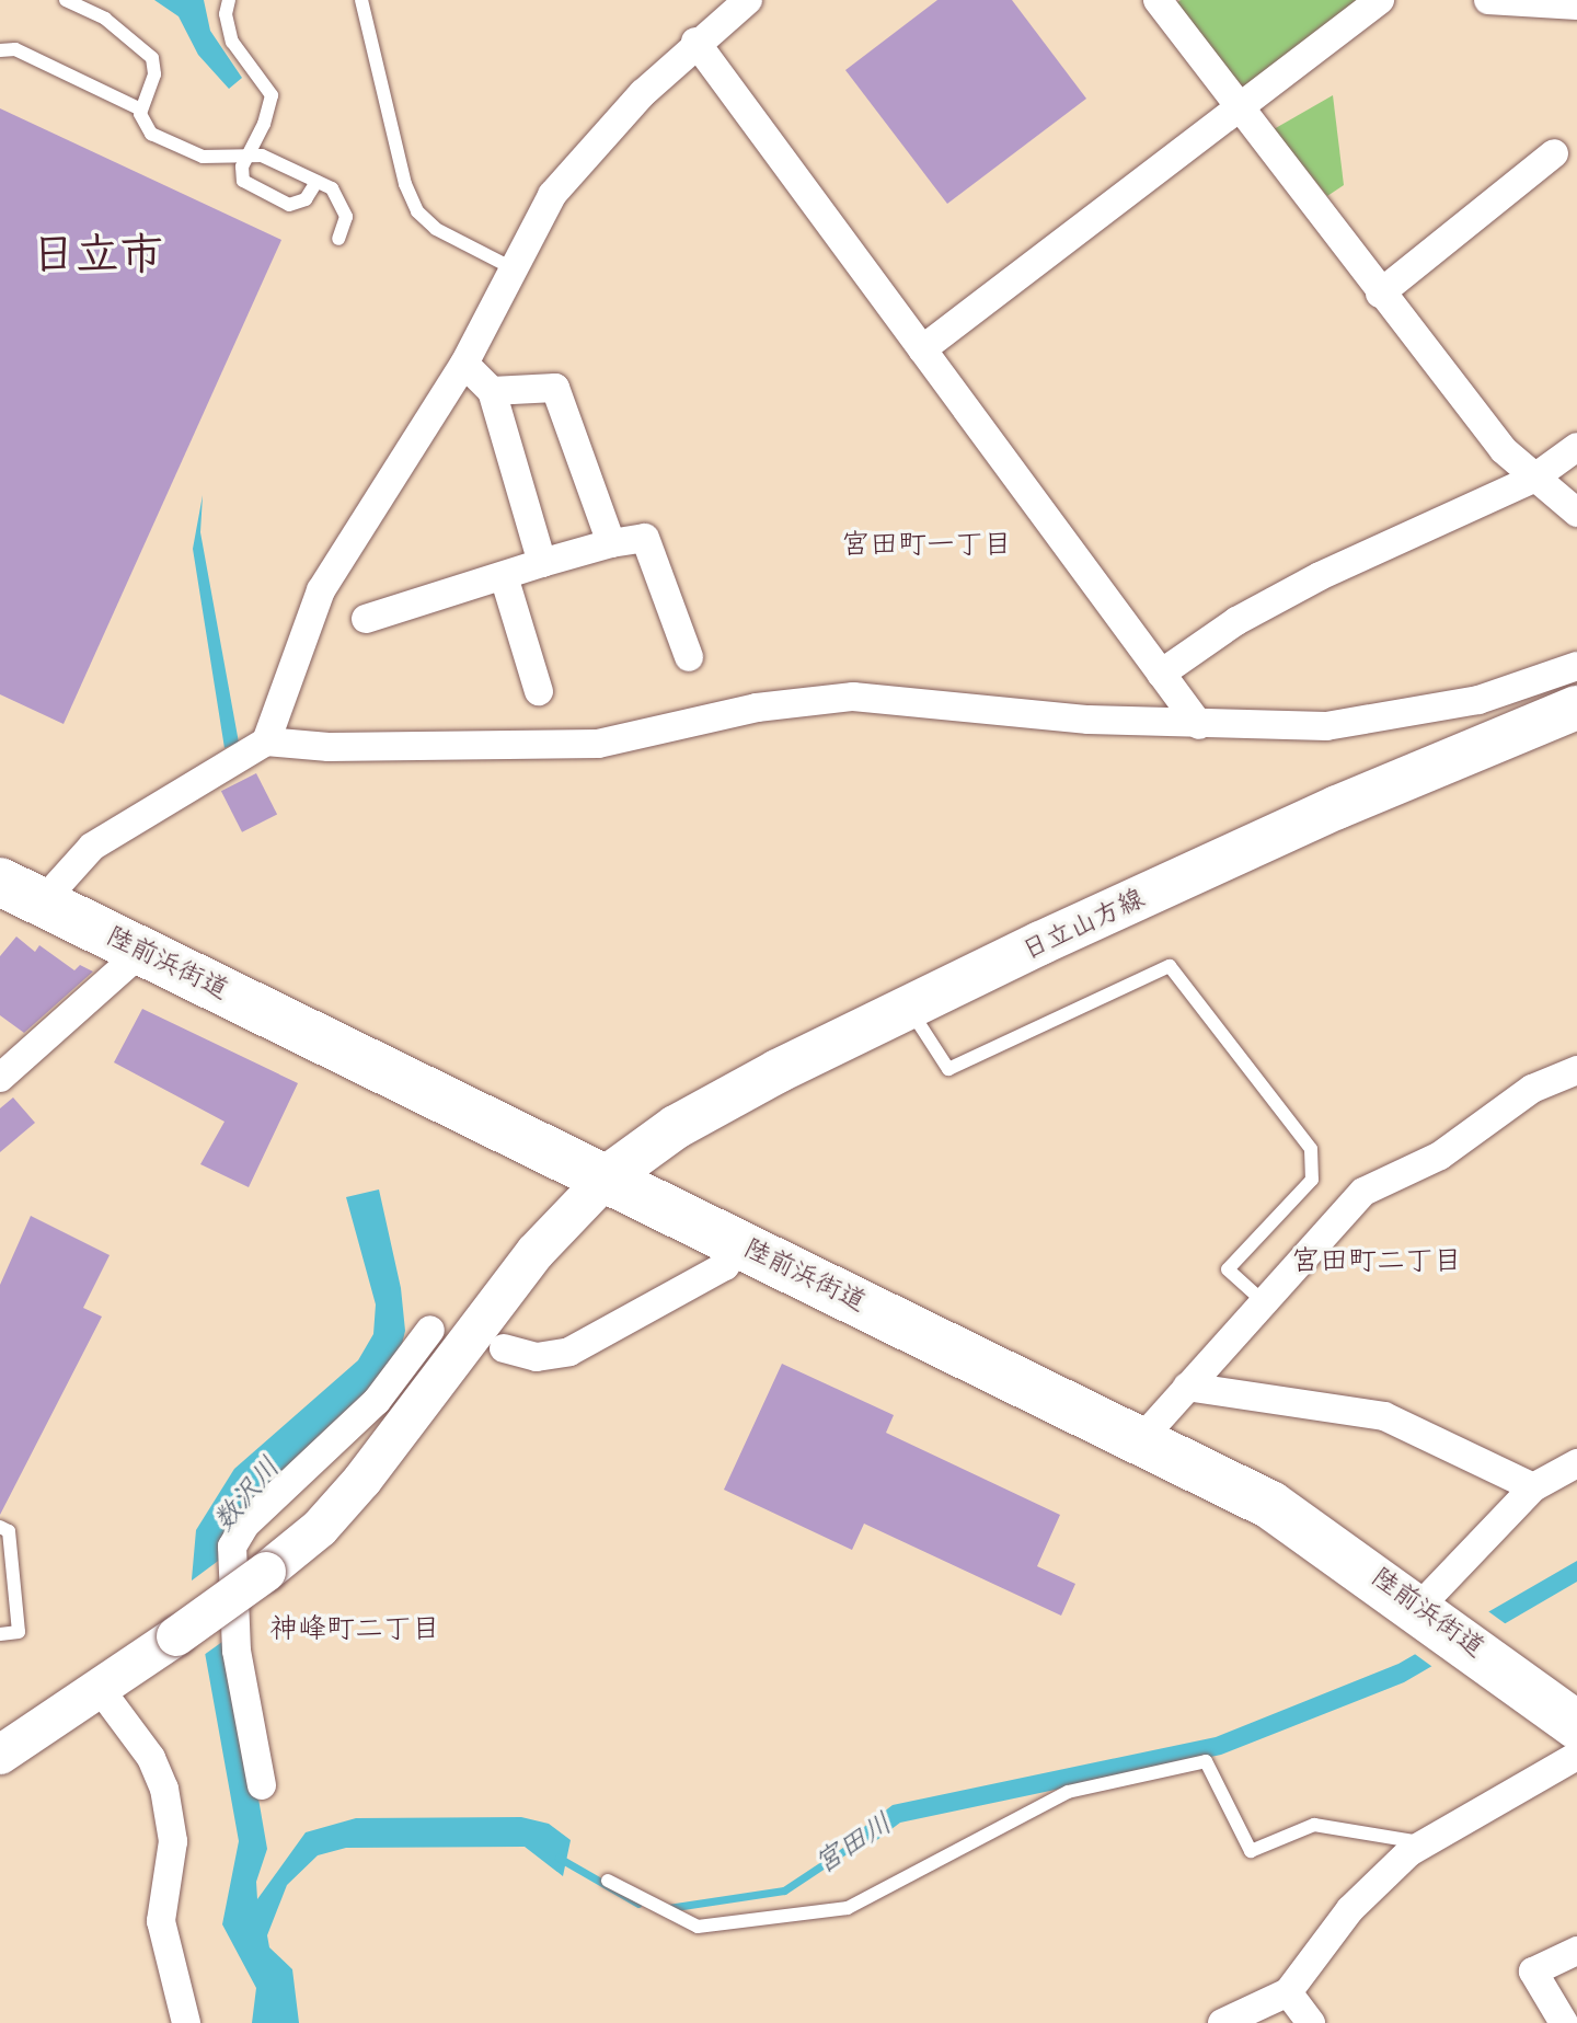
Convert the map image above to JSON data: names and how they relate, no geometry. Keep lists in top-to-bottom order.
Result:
{
  "streets": {
    "highway": ["陸前浜街道"],
    "main road": ["日立山方線"]
  },
  "crossings": [
    ["日立山方線", "陸前浜街道"]
  ],
  "districts": [
    "日立市",
    "宮田町一丁目",
    "宮田町二丁目",
    "神峰町二丁目"
  ],
  "water": ["数沢川", "宮田川"]
}
